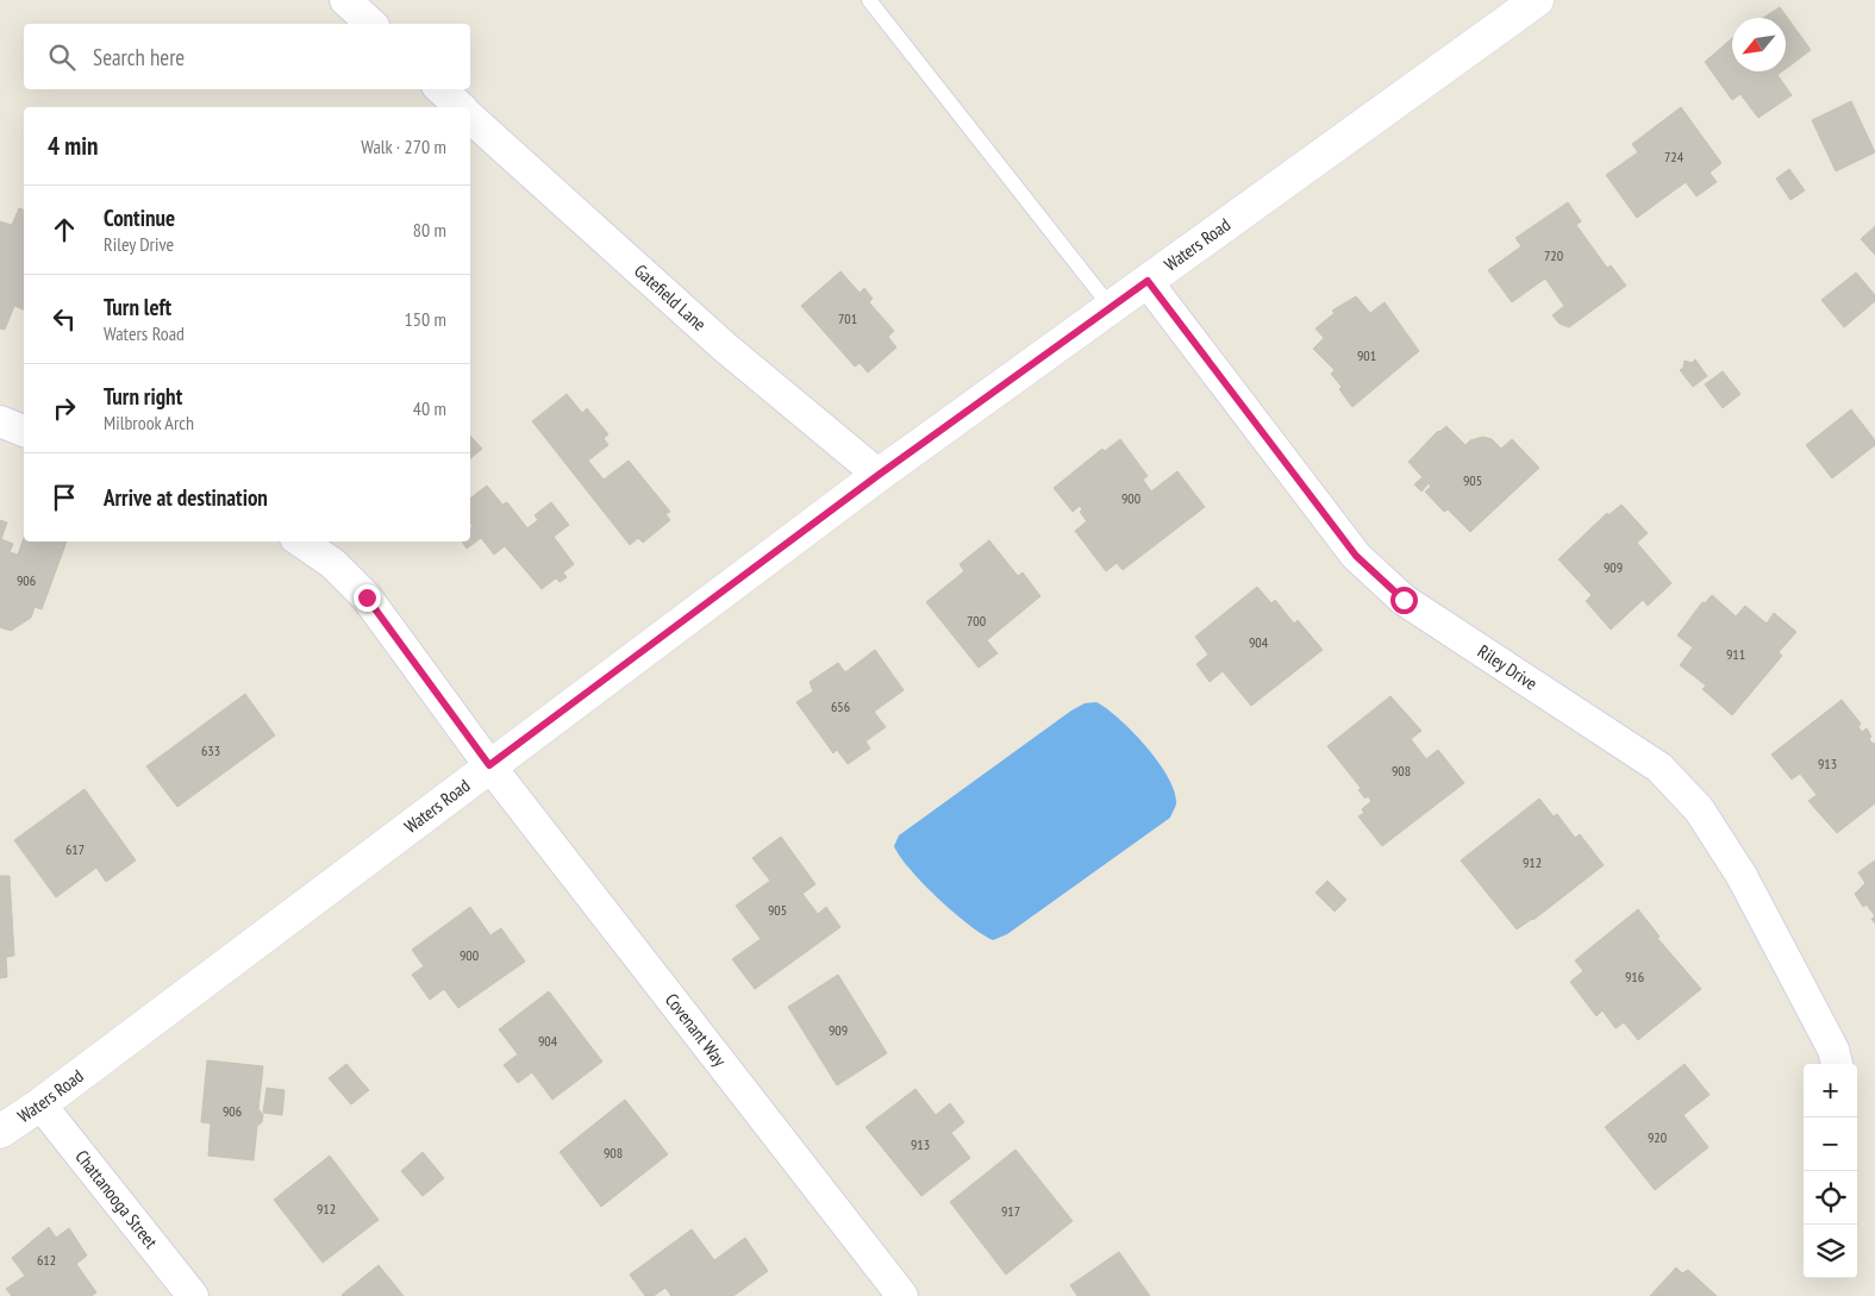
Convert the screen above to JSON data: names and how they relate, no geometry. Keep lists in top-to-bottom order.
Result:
{
  "streets": {
    "street": [
      "Waters Road",
      "Gatefield Lane",
      "Riley Drive",
      "Covenant Way",
      "Chattanooga Street"
    ]
  },
  "crossings": [
    ["Waters Road", "Gatefield Lane"],
    ["Waters Road", "Riley Drive"],
    ["Waters Road", "Covenant Way"],
    ["Waters Road", "Chattanooga Street"]
  ],
  "house_numbers": [
    "724",
    "720",
    "701",
    "901",
    "905",
    "900",
    "909",
    "906",
    "700",
    "904",
    "911",
    "656",
    "633",
    "913",
    "908",
    "617",
    "912",
    "905",
    "900",
    "916",
    "909",
    "904",
    "906",
    "920",
    "913",
    "908",
    "912",
    "917",
    "612"
  ],
  "north": "bottom left",
  "page": {
    "search": "Search here",
    "heading": ["4 min", "Walk · 270 m"],
    "list": [
      ["Continue", "Riley Drive", "80 m"],
      ["Turn left", "Waters Road", "150 m"],
      ["Turn right", "Milbrook Arch", "40 m"],
      "Arrive at destination"
    ],
    "map_buttons": ["+", "−"]
  }
}
